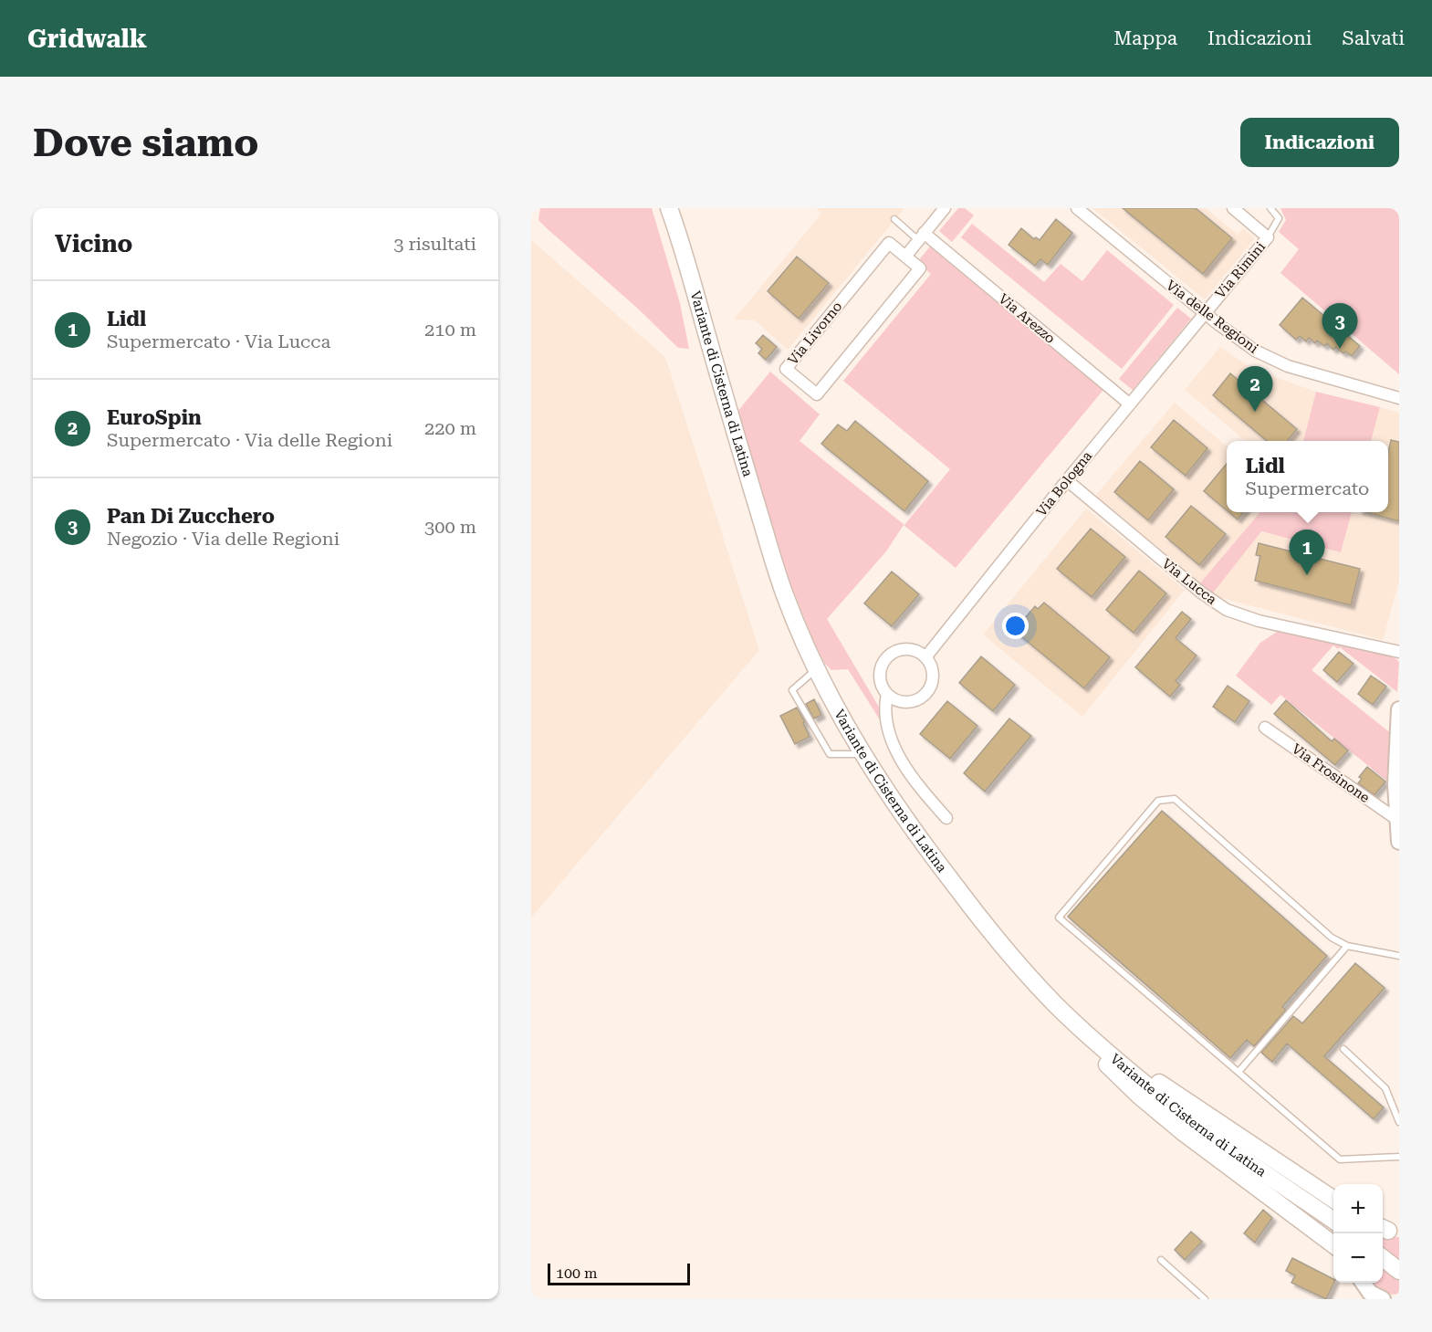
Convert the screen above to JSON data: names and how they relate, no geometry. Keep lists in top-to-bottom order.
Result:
{
  "streets": {
    "main road": ["Variante di Cisterna di Latina"],
    "street": [
      "Via Rimini",
      "Via delle Regioni",
      "Via Arezzo",
      "Via Livorno",
      "Via Bologna",
      "Via Lucca",
      "Via Frosinone"
    ]
  },
  "crossings": [
    ["Via Rimini", "Via delle Regioni"],
    ["Via Rimini", "Via Bologna"],
    ["Via delle Regioni", "Via Bologna"],
    ["Via Arezzo", "Via Bologna"],
    ["Via Bologna", "Via Lucca"]
  ],
  "scale_bar": "100 m",
  "page": {
    "header": "Gridwalk",
    "nav": ["Mappa", "Indicazioni", "Salvati"],
    "buttons": "Indicazioni",
    "title": "Dove siamo",
    "heading": ["Vicino", "3 risultati"],
    "list": [
      {
        "mark": "1",
        "name": "Lidl",
        "note": "Supermercato · Via Lucca",
        "value": "210 m"
      },
      {
        "mark": "2",
        "name": "EuroSpin",
        "note": "Supermercato · Via delle Regioni",
        "value": "220 m"
      },
      {
        "mark": "3",
        "name": "Pan Di Zucchero",
        "note": "Negozio · Via delle Regioni",
        "value": "300 m"
      }
    ],
    "pins": ["3", "2", "1"],
    "popup": ["Lidl", "Supermercato"],
    "map_buttons": ["+", "−"],
    "scale": "100 m"
  }
}
